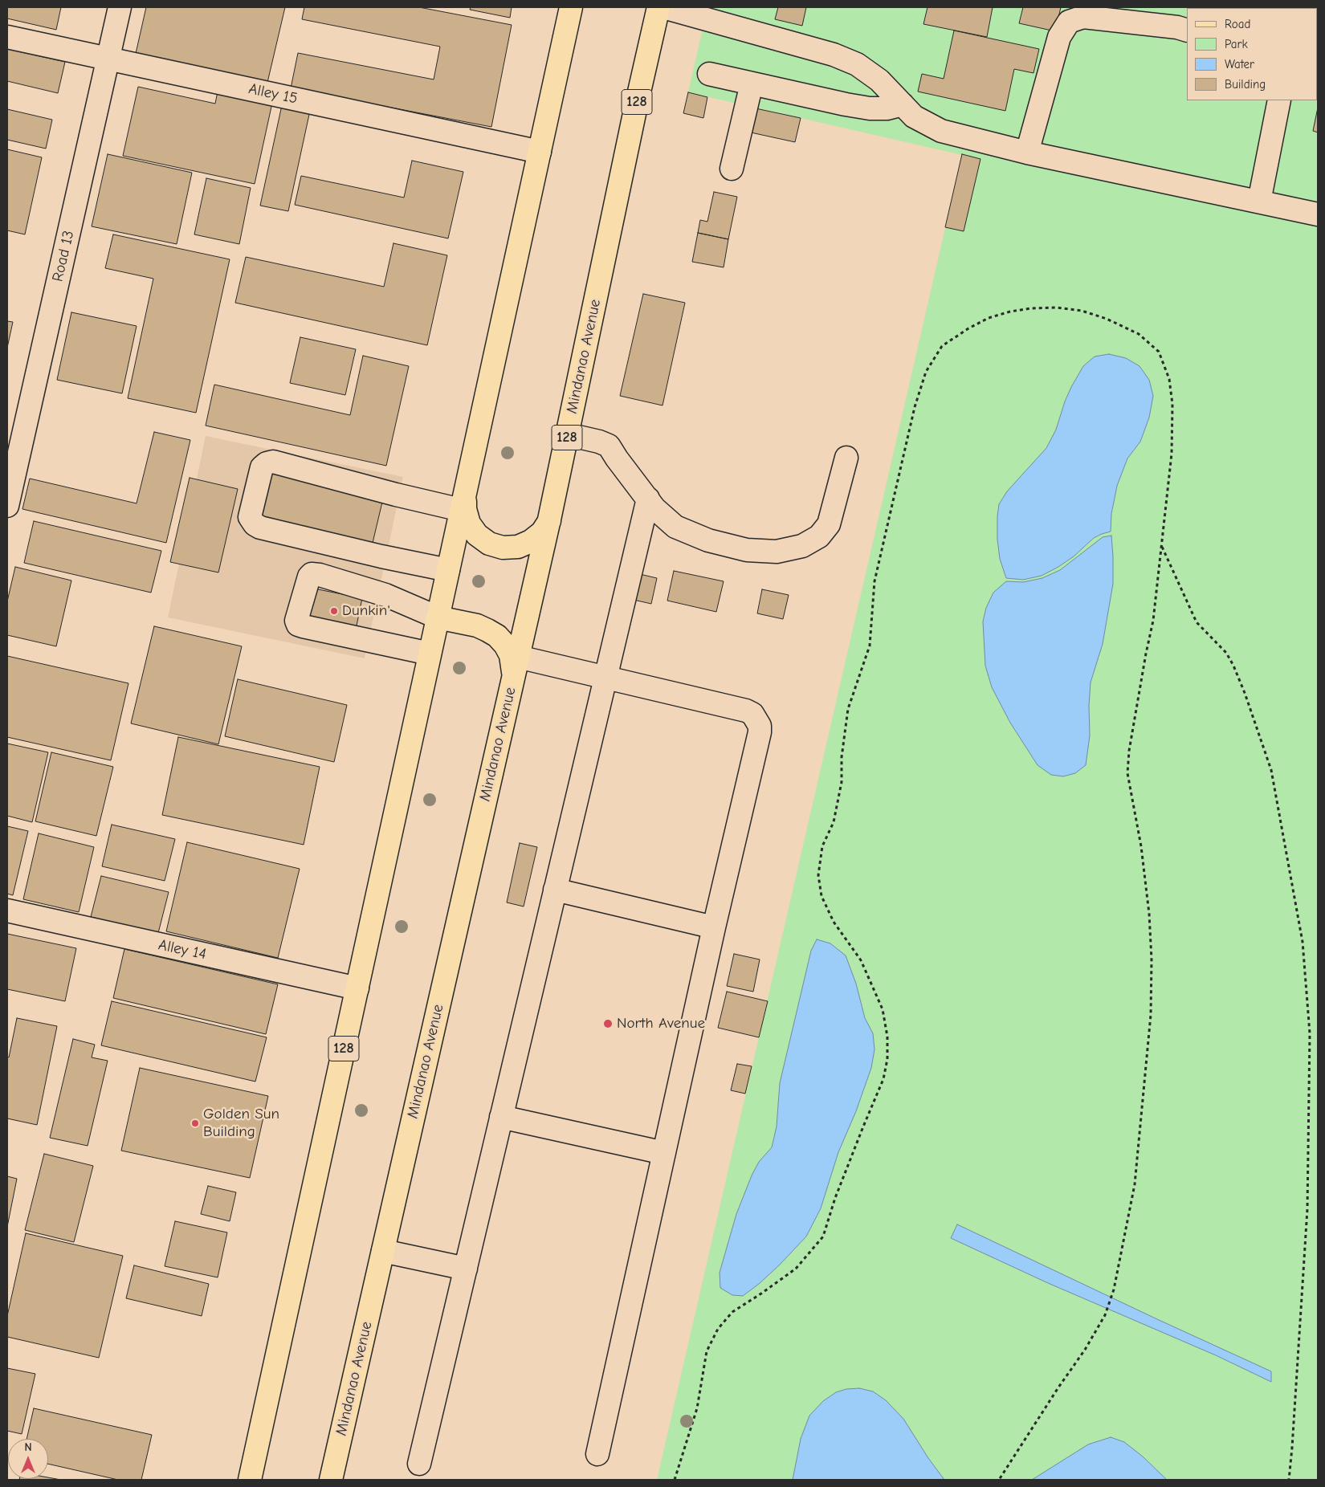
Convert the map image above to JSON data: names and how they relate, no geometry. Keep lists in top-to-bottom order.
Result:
{
  "streets": {
    "main road": ["128", "Mindanao Avenue"],
    "street": ["Alley 15", "Road 13", "Alley 14"]
  },
  "crossings": [
    ["Alley 15", "128"],
    ["Alley 15", "Road 13"],
    ["128", "Alley 14"]
  ],
  "places": ["Dunkin'", "North Avenue", "Golden Sun Building"],
  "legend": [
    "Road",
    "Park",
    "Water",
    "Building"
  ],
  "north": "top"
}
